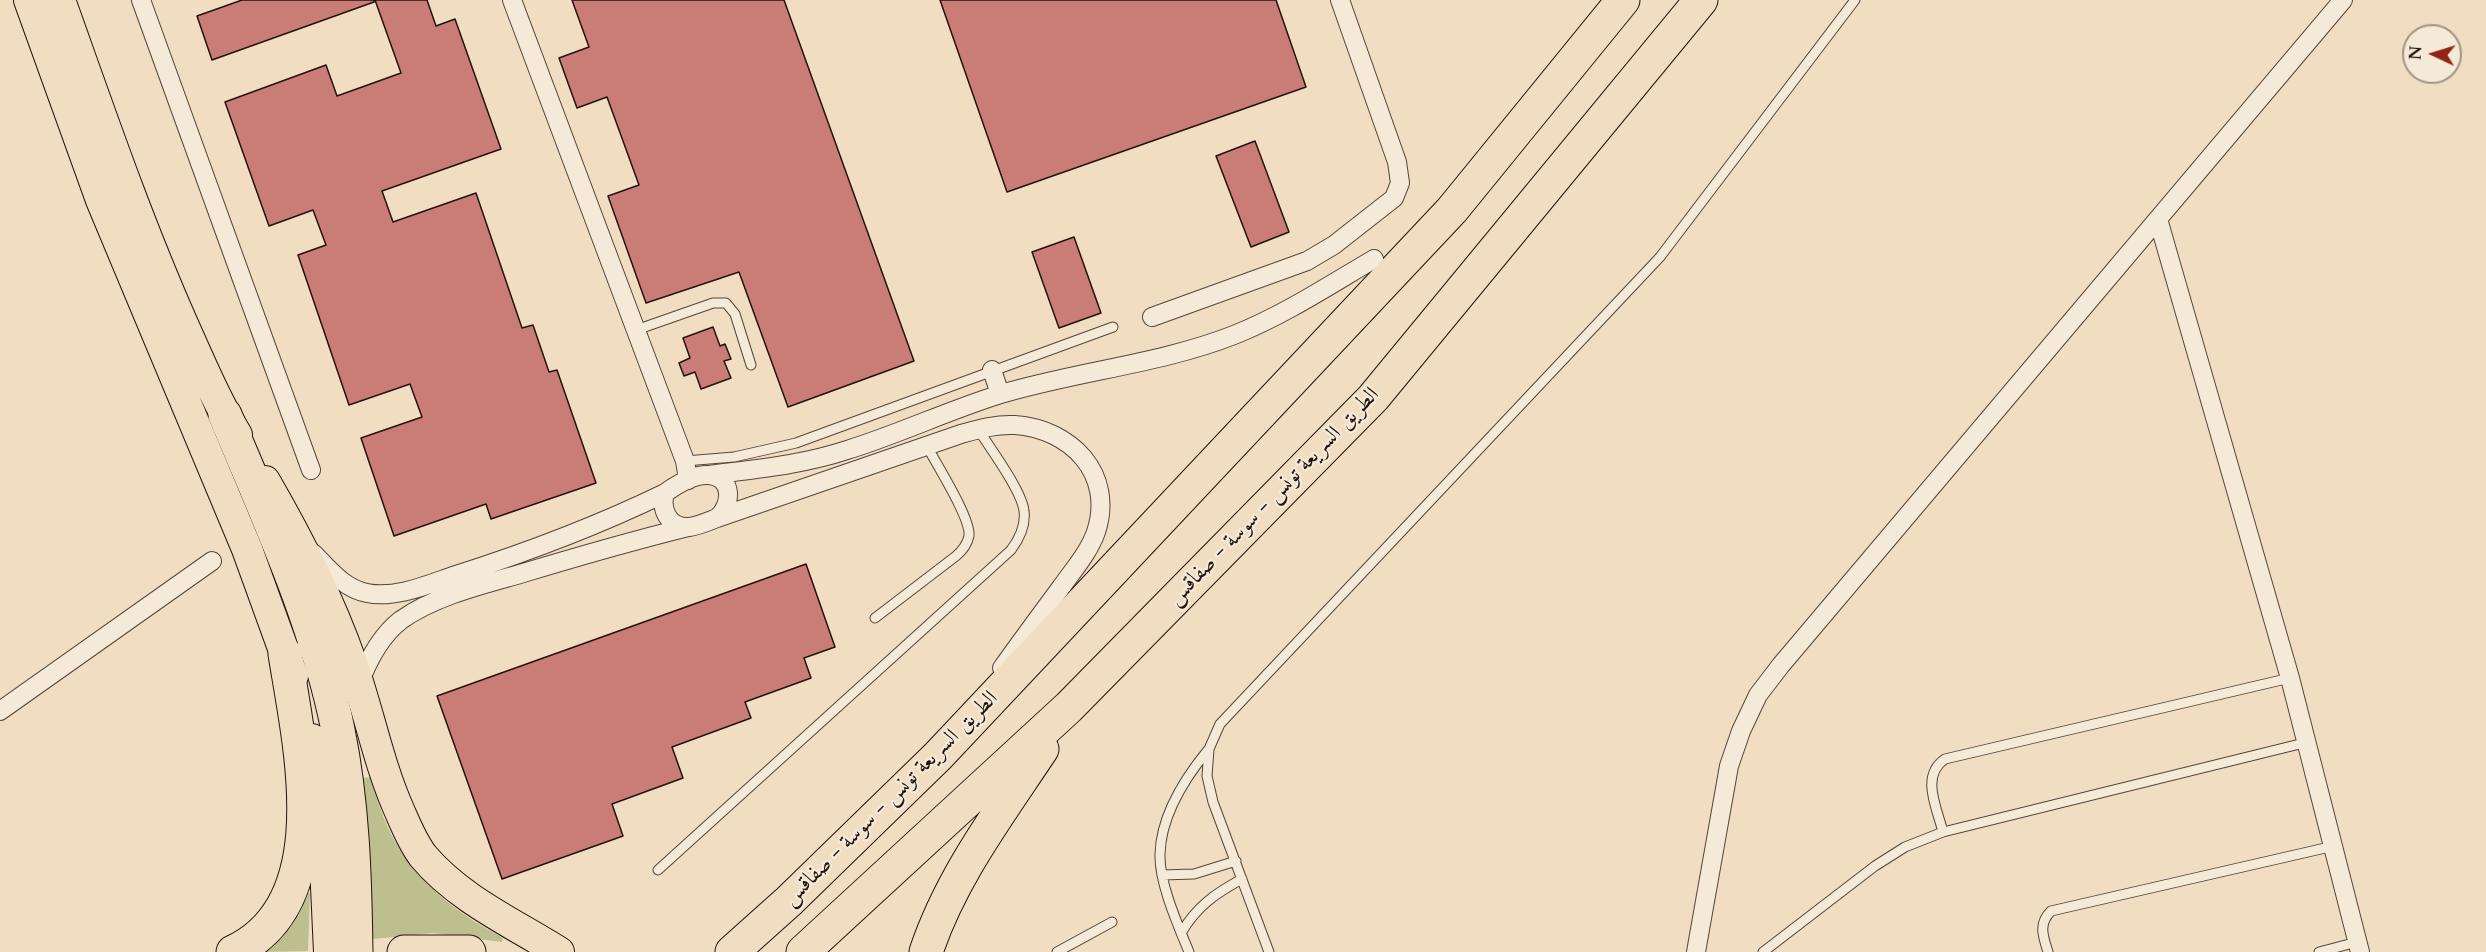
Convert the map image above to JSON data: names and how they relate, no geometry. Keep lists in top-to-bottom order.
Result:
{
  "streets": {
    "highway": ["الطريق السريعة تونس - سوسة - صفاقس"]
  },
  "north": "left"
}
